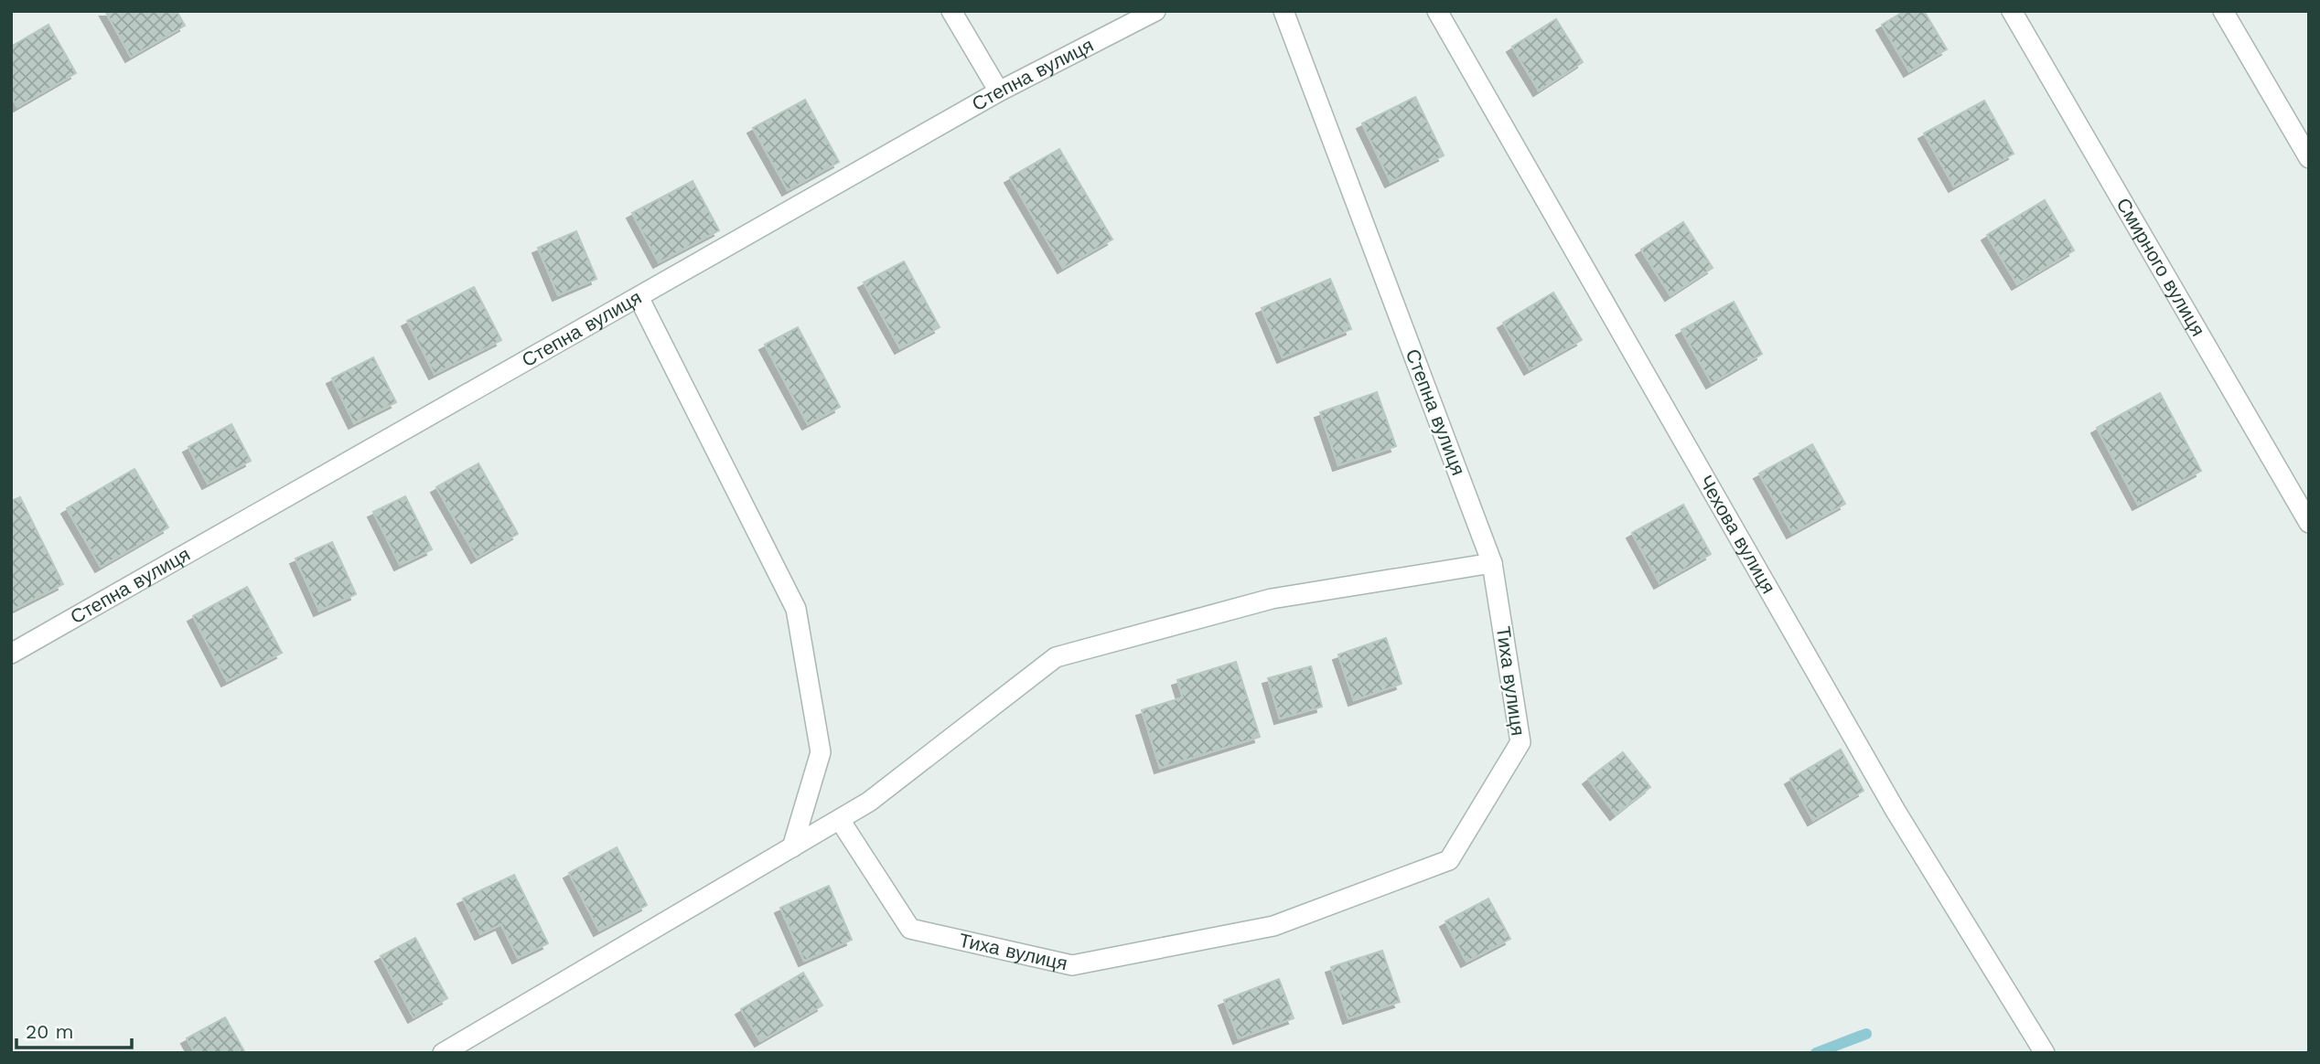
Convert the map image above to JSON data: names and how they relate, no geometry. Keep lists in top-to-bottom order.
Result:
{
  "streets": {
    "street": [
      "Степна вулиця",
      "Смирного вулиця",
      "Чехова вулиця",
      "Тиха вулиця"
    ]
  },
  "crossings": [
    ["Степна вулиця", "Тиха вулиця"]
  ],
  "scale_bar": "20 m"
}
